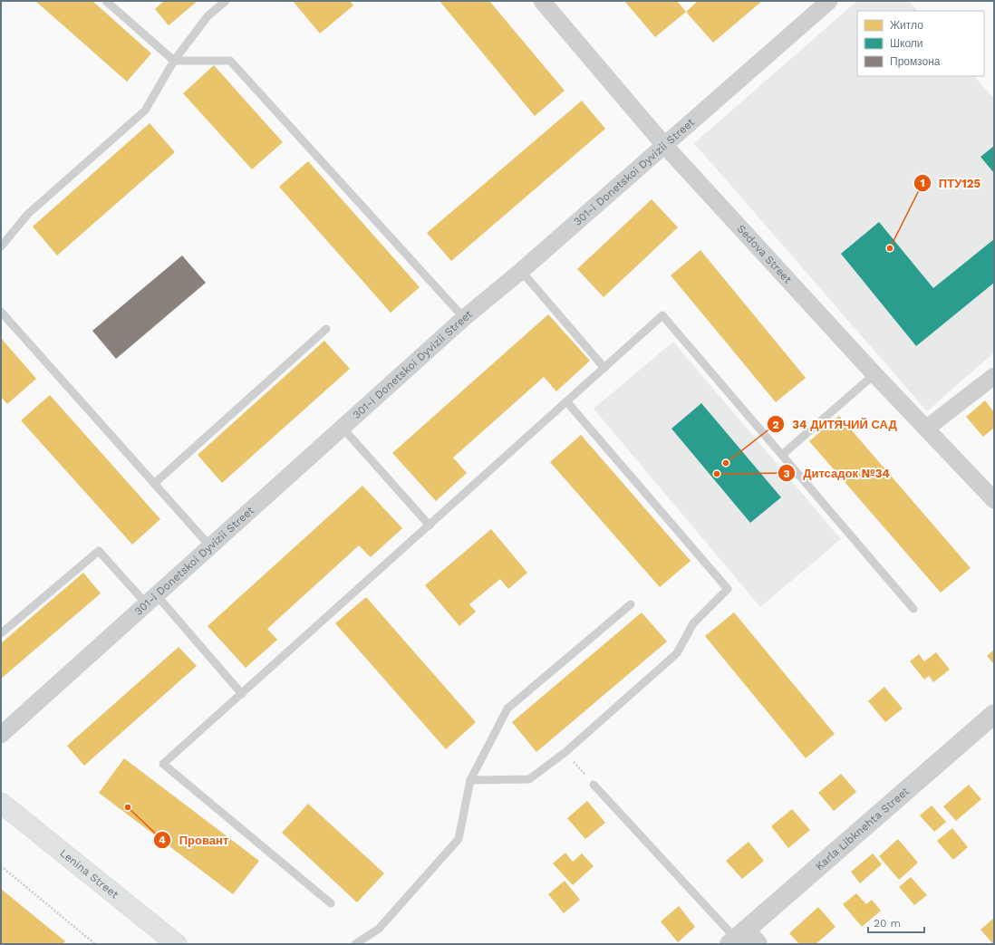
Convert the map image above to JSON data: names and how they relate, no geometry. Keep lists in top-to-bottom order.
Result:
{
  "streets": {
    "main road": ["Lenina Street"],
    "street": ["301-i Donetskoi Dyvizii Street", "Sedova Street", "Karla Libknehta Street"]
  },
  "crossings": [
    ["301-i Donetskoi Dyvizii Street", "Sedova Street"]
  ],
  "places": [
    "ПТУ125",
    "34 ДИТЯЧИЙ САД",
    "Дитсадок №34",
    "Провант"
  ],
  "legend": ["Житло", "Школи", "Промзона"],
  "scale_bar": "20 m"
}
